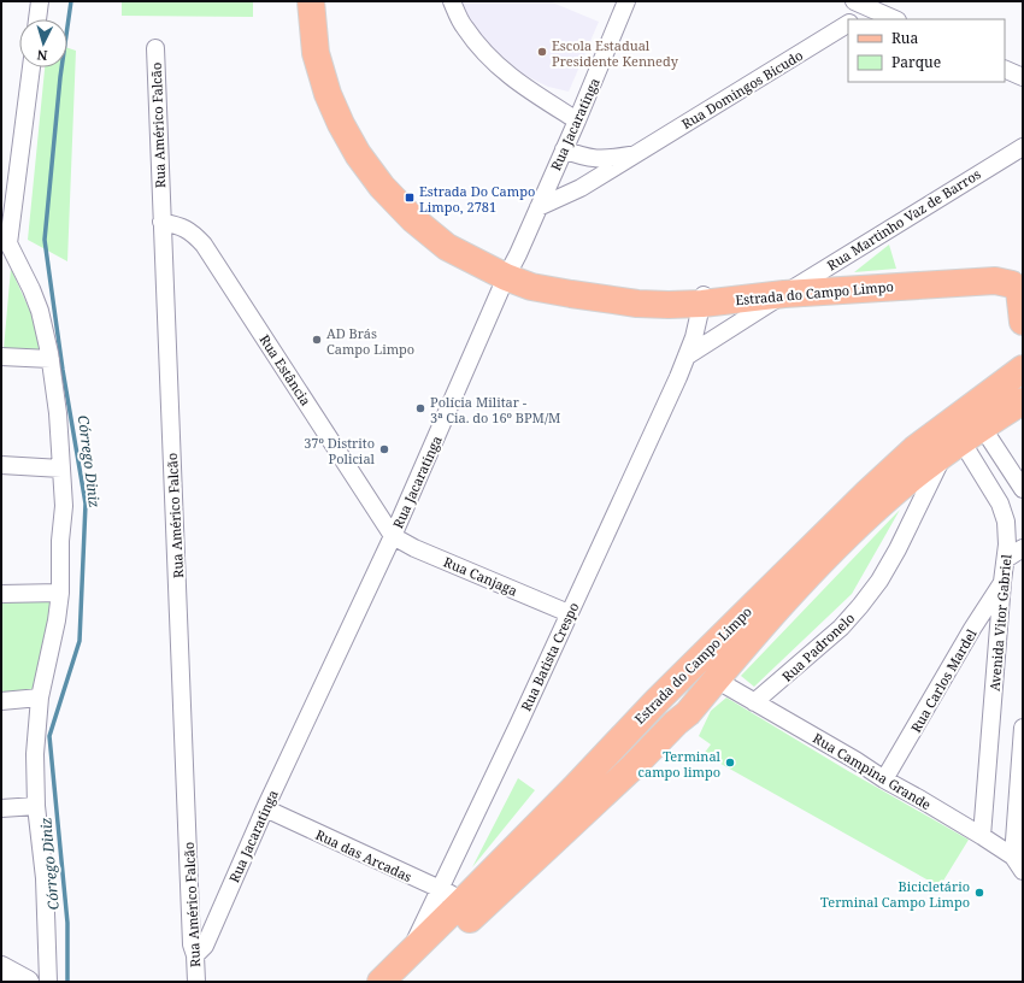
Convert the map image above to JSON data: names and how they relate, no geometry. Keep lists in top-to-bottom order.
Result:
{
  "streets": {
    "main road": ["Estrada do Campo Limpo"],
    "street": [
      "Rua Domingos Bicudo",
      "Rua Jacaratinga",
      "Rua Américo Falcão",
      "Rua Martinho Vaz de Barros",
      "Rua Estância",
      "Rua Canjaga",
      "Avenida Vitor Gabriel",
      "Rua Padronelo",
      "Rua Batista Crespo",
      "Rua Carlos Mardel",
      "Rua Campina Grande",
      "Rua das Arcadas"
    ]
  },
  "crossings": [
    ["Rua Domingos Bicudo", "Rua Jacaratinga"],
    ["Rua Jacaratinga", "Rua Américo Falcão"],
    ["Rua Jacaratinga", "Estrada do Campo Limpo"],
    ["Rua Jacaratinga", "Rua Estância"],
    ["Rua Jacaratinga", "Rua Canjaga"],
    ["Rua Jacaratinga", "Rua das Arcadas"],
    ["Rua Américo Falcão", "Rua Estância"],
    ["Rua Martinho Vaz de Barros", "Estrada do Campo Limpo"],
    ["Estrada do Campo Limpo", "Avenida Vitor Gabriel"],
    ["Estrada do Campo Limpo", "Rua Padronelo"],
    ["Estrada do Campo Limpo", "Rua Batista Crespo"],
    ["Estrada do Campo Limpo", "Rua Campina Grande"],
    ["Estrada do Campo Limpo", "Rua das Arcadas"],
    ["Rua Estância", "Rua Canjaga"],
    ["Rua Canjaga", "Rua Batista Crespo"],
    ["Avenida Vitor Gabriel", "Rua Padronelo"],
    ["Avenida Vitor Gabriel", "Rua Carlos Mardel"],
    ["Avenida Vitor Gabriel", "Rua Campina Grande"],
    ["Rua Padronelo", "Rua Campina Grande"],
    ["Rua Batista Crespo", "Rua das Arcadas"],
    ["Rua Carlos Mardel", "Rua Campina Grande"]
  ],
  "water": ["Córrego Diniz"],
  "places": {
    "other": [
      "Escola Estadual Presidente Kennedy",
      "AD Brás Campo Limpo",
      "Polícia Militar - 3ª Cia. do 16º BPM/M",
      "37º Distrito Policial",
      "Terminal campo limpo",
      "Bicicletário Terminal Campo Limpo"
    ],
    "transit": ["Estrada Do Campo Limpo, 2781"]
  },
  "legend": ["Rua", "Parque"],
  "north": "bottom"
}
